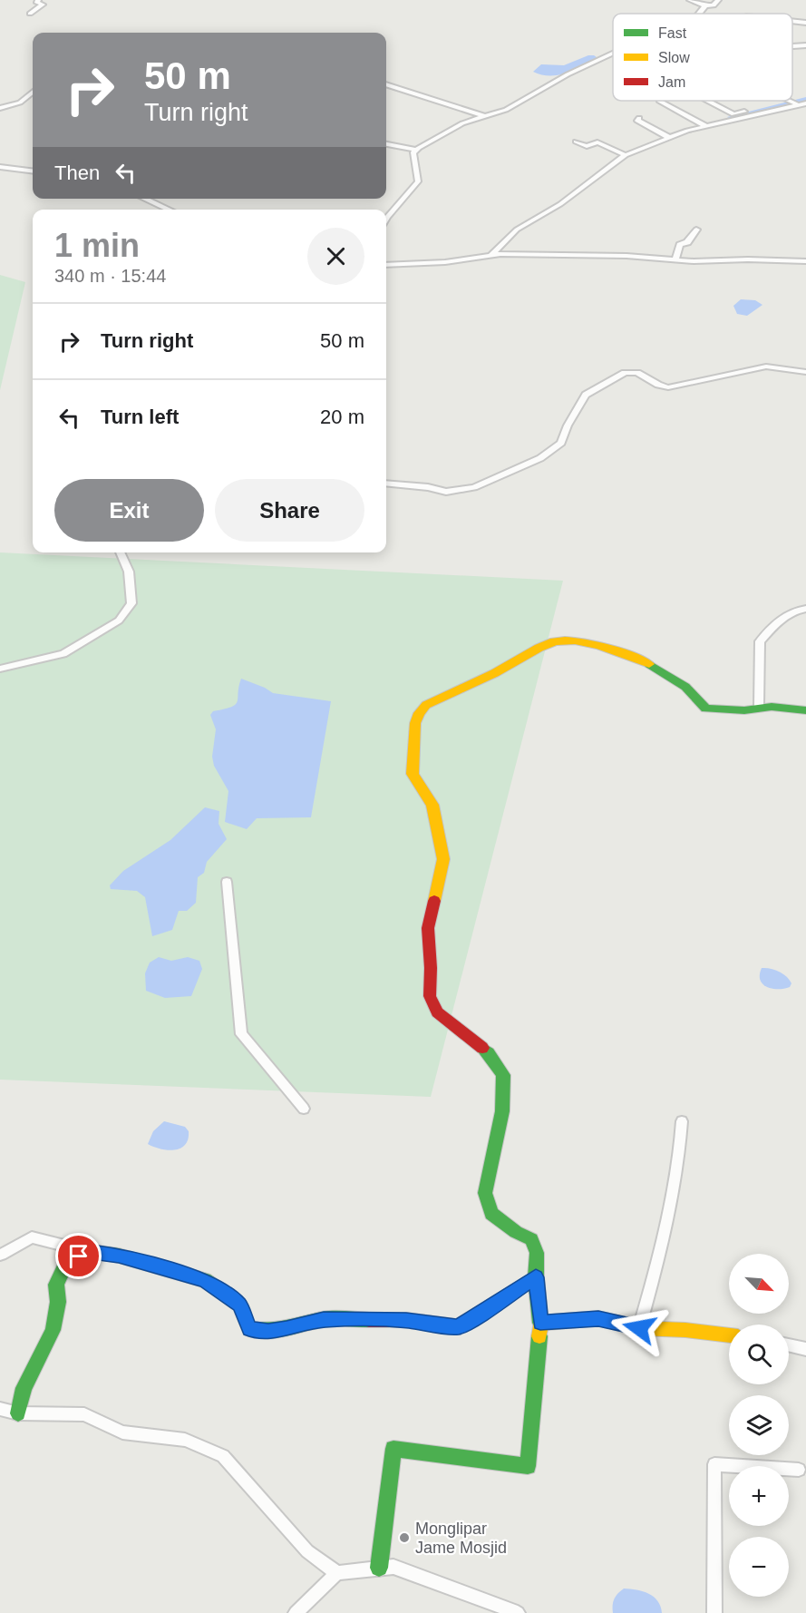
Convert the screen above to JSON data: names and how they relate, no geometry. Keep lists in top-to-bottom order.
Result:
{
  "places": ["Monglipar Jame Mosjid"],
  "legend": ["Fast", "Slow", "Jam"],
  "north": "bottom right",
  "page": {
    "turn": ["50 m", "Turn right"],
    "then": "Then",
    "heading": ["1 min", "340 m · 15:44"],
    "list": [
      {
        "name": "Turn right",
        "value": "50 m"
      },
      {
        "name": "Turn left",
        "value": "20 m"
      }
    ],
    "buttons": ["Exit", "Share"],
    "map_buttons": ["+", "−"]
  }
}
